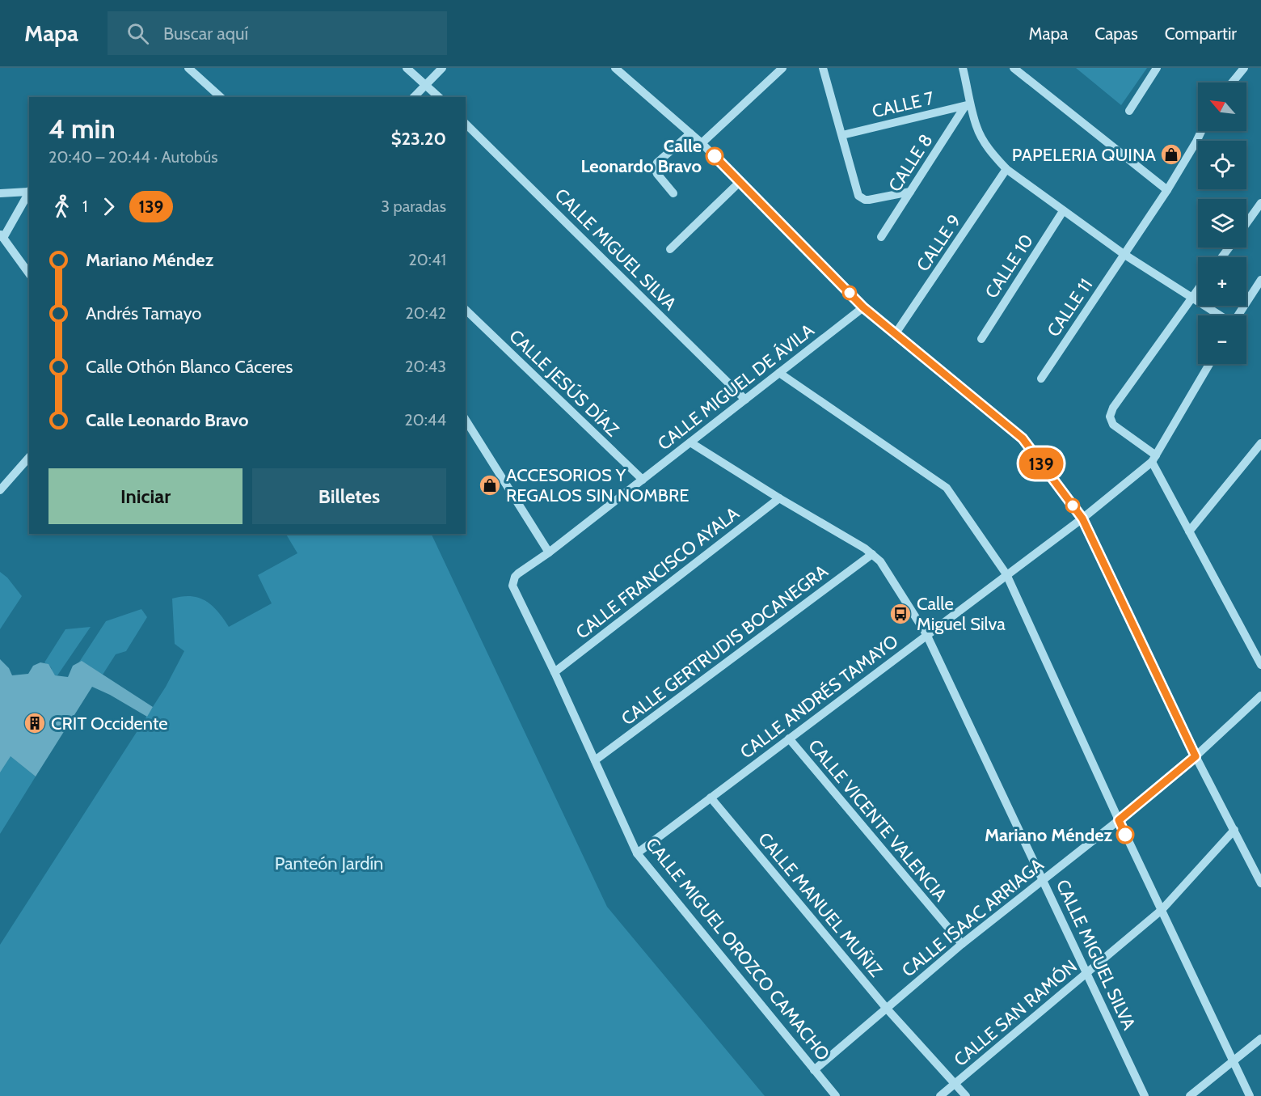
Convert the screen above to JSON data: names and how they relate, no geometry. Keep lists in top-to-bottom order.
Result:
{
  "streets": {
    "street": [
      "CALLE 7",
      "CALLE 8",
      "CALLE 9",
      "CALLE MIGUEL SILVA",
      "CALLE 10",
      "CALLE 11",
      "CALLE JESÚS DÍAZ",
      "CALLE MIGUEL DE ÁVILA",
      "CALLE FRANCISCO AYALA",
      "CALLE GERTRUDIS BOCANEGRA",
      "CALLE ANDRÉS TAMAYO",
      "CALLE VICENTE VALENCIA",
      "CALLE MANUEL MUÑIZ",
      "CALLE ISAAC ARRIAGA",
      "CALLE MIGUEL OROZCO CAMACHO",
      "CALLE SAN RAMÓN"
    ]
  },
  "crossings": [
    ["CALLE 7", "CALLE 8"],
    ["CALLE MIGUEL SILVA", "CALLE MIGUEL DE ÁVILA"],
    ["CALLE MIGUEL SILVA", "CALLE FRANCISCO AYALA"],
    ["CALLE MIGUEL SILVA", "CALLE GERTRUDIS BOCANEGRA"],
    ["CALLE MIGUEL SILVA", "CALLE ANDRÉS TAMAYO"],
    ["CALLE MIGUEL SILVA", "CALLE ISAAC ARRIAGA"],
    ["CALLE MIGUEL SILVA", "CALLE SAN RAMÓN"],
    ["CALLE JESÚS DÍAZ", "CALLE MIGUEL DE ÁVILA"],
    ["CALLE MIGUEL DE ÁVILA", "CALLE MIGUEL OROZCO CAMACHO"],
    ["CALLE FRANCISCO AYALA", "CALLE MIGUEL OROZCO CAMACHO"],
    ["CALLE GERTRUDIS BOCANEGRA", "CALLE MIGUEL OROZCO CAMACHO"],
    ["CALLE ANDRÉS TAMAYO", "CALLE VICENTE VALENCIA"],
    ["CALLE ANDRÉS TAMAYO", "CALLE MANUEL MUÑIZ"],
    ["CALLE ANDRÉS TAMAYO", "CALLE MIGUEL OROZCO CAMACHO"],
    ["CALLE VICENTE VALENCIA", "CALLE ISAAC ARRIAGA"],
    ["CALLE MANUEL MUÑIZ", "CALLE ISAAC ARRIAGA"],
    ["CALLE MANUEL MUÑIZ", "CALLE SAN RAMÓN"],
    ["CALLE ISAAC ARRIAGA", "CALLE MIGUEL OROZCO CAMACHO"]
  ],
  "parks": ["Panteón Jardín"],
  "places": {
    "shop": ["PAPELERIA QUINA", "ACCESORIOS Y REGALOS SIN NOMBRE"],
    "other": ["Calle Leonardo Bravo", "Mariano Méndez"],
    "bus stop": ["Calle Miguel Silva"],
    "building": ["CRIT Occidente"]
  },
  "lines": ["bus line 139"],
  "north": "top left",
  "page": {
    "header": "Mapa",
    "search": "Buscar aquí",
    "nav": ["Mapa", "Capas", "Compartir"],
    "on_map": "139",
    "map_buttons": ["+", "−"],
    "heading": ["4 min", "20:40 – 20:44 · Autobús", "$23.20"],
    "legs": ["1", "139", "3 paradas"],
    "list": [
      {
        "name": "Mariano Méndez",
        "value": "20:41"
      },
      {
        "name": "Andrés Tamayo",
        "value": "20:42"
      },
      {
        "name": "Calle Othón Blanco Cáceres",
        "value": "20:43"
      },
      {
        "name": "Calle Leonardo Bravo",
        "value": "20:44"
      }
    ],
    "buttons": ["Iniciar", "Billetes"]
  }
}
